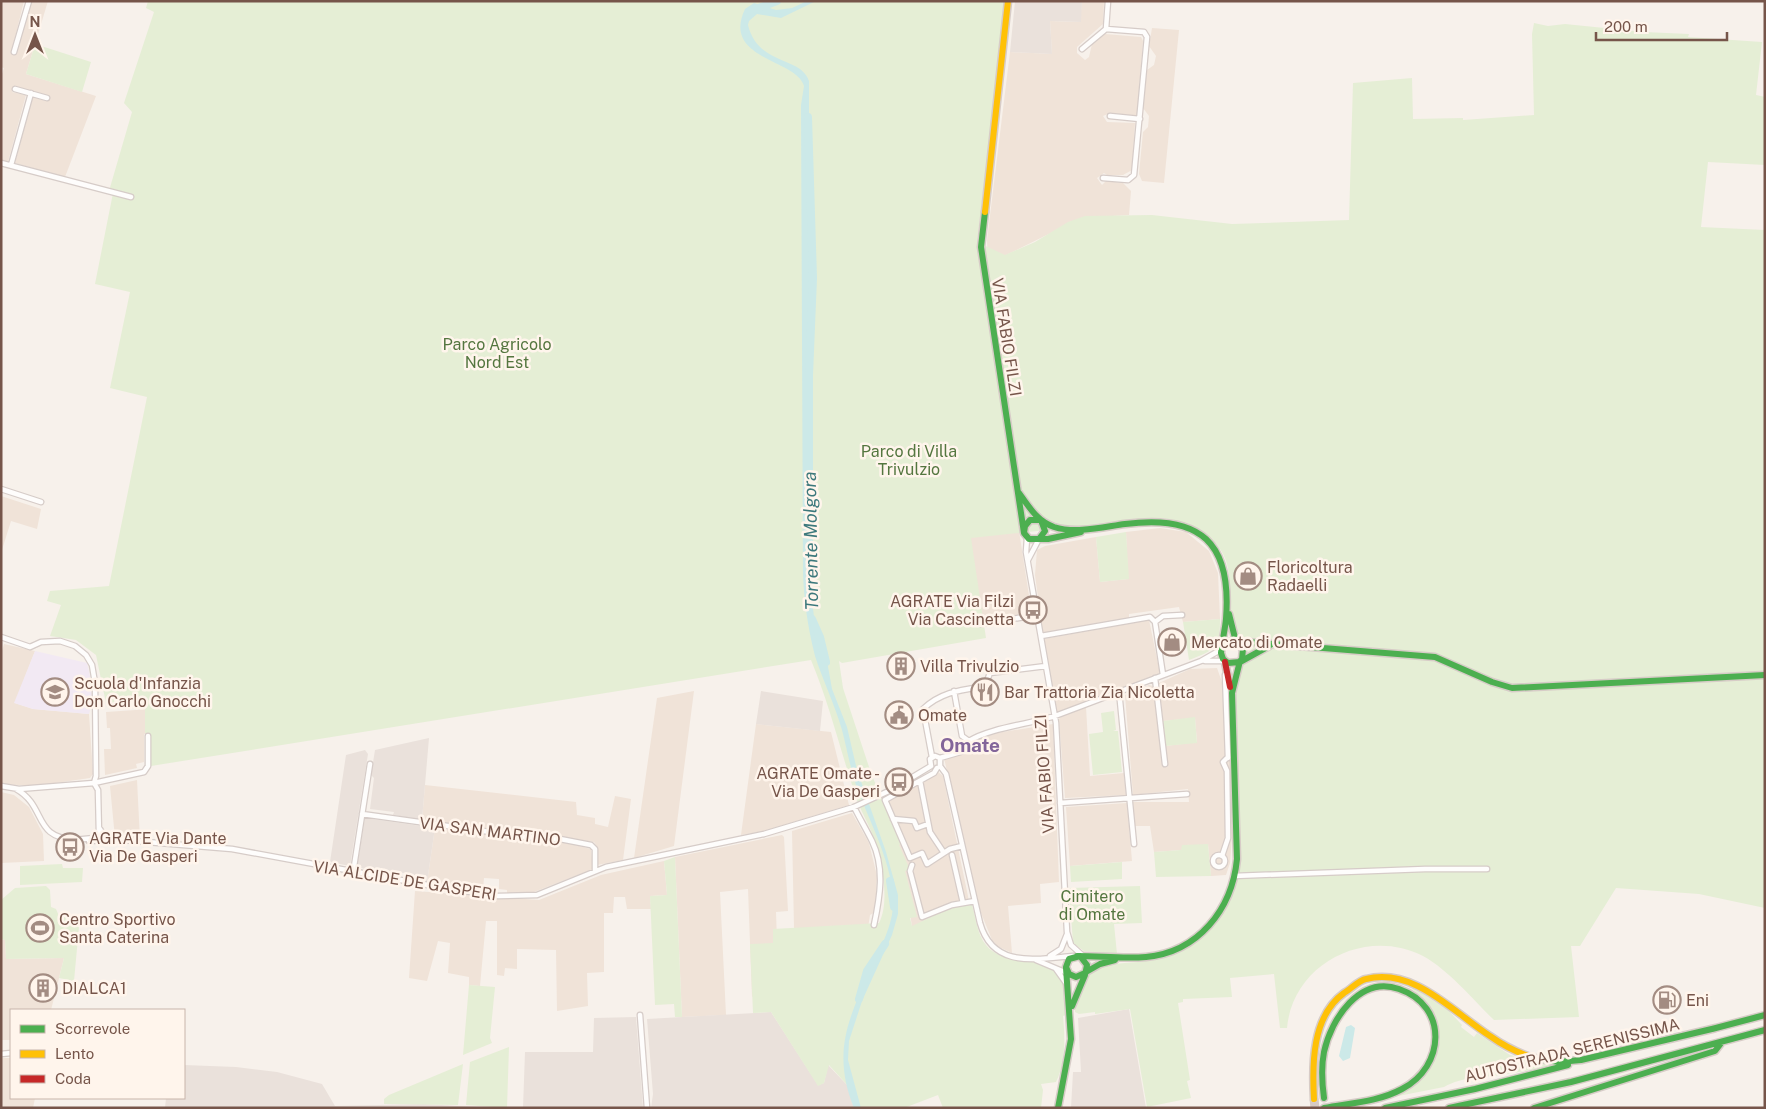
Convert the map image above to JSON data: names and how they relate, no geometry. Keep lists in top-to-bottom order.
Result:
{
  "streets": {
    "main road": ["VIA FABIO FILZI", "AUTOSTRADA SERENISSIMA"],
    "street": ["VIA SAN MARTINO", "VIA ALCIDE DE GASPERI"]
  },
  "crossings": [
    ["VIA SAN MARTINO", "VIA ALCIDE DE GASPERI"]
  ],
  "districts": ["Omate"],
  "water": ["Torrente Molgora"],
  "parks": ["Parco Agricolo Nord Est", "Parco di Villa Trivulzio", "Cimitero di Omate"],
  "places": {
    "shop": ["Floricoltura Radaelli", "Mercato di Omate"],
    "bus stop": ["AGRATE Via Filzi Via Cascinetta", "AGRATE Omate - Via De Gasperi", "AGRATE Via Dante Via De Gasperi"],
    "building": ["Villa Trivulzio", "DIALCA1"],
    "school or university": ["Scuola d'Infanzia Don Carlo Gnocchi"],
    "restaurant": ["Bar Trattoria Zia Nicoletta"],
    "public building": ["Omate"],
    "sports": ["Centro Sportivo Santa Caterina"],
    "fuel station": ["Eni"]
  },
  "legend": ["Scorrevole", "Lento", "Coda"],
  "scale_bar": "200 m",
  "north": "top"
}
